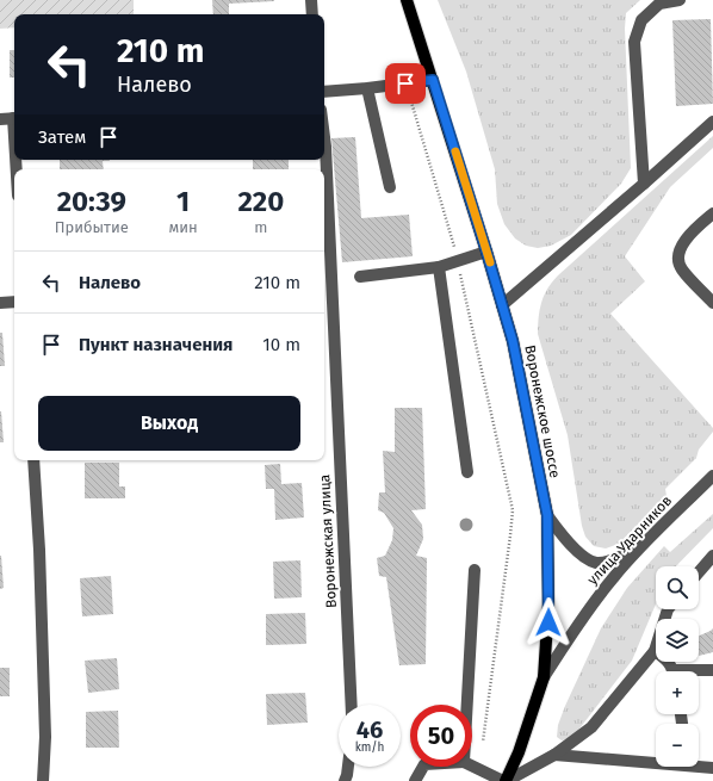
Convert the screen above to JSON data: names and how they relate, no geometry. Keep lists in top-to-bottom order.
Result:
{
  "streets": {
    "main road": ["Воронежское шоссе"],
    "street": ["улица Ударников", "Воронежская улица"]
  },
  "crossings": [
    ["Воронежское шоссе", "улица Ударников"]
  ],
  "page": {
    "turn": ["210 m", "Налево"],
    "then": "Затем",
    "eta": [
      "20:39",
      "Прибытие",
      "1",
      "мин",
      "220",
      "m"
    ],
    "list": [
      {
        "name": "Налево",
        "value": "210 m"
      },
      {
        "name": "Пункт назначения",
        "value": "10 m"
      }
    ],
    "buttons": "Выход",
    "map_buttons": ["+", "−"],
    "speed": "46 km/h",
    "limit": "50"
  }
}
